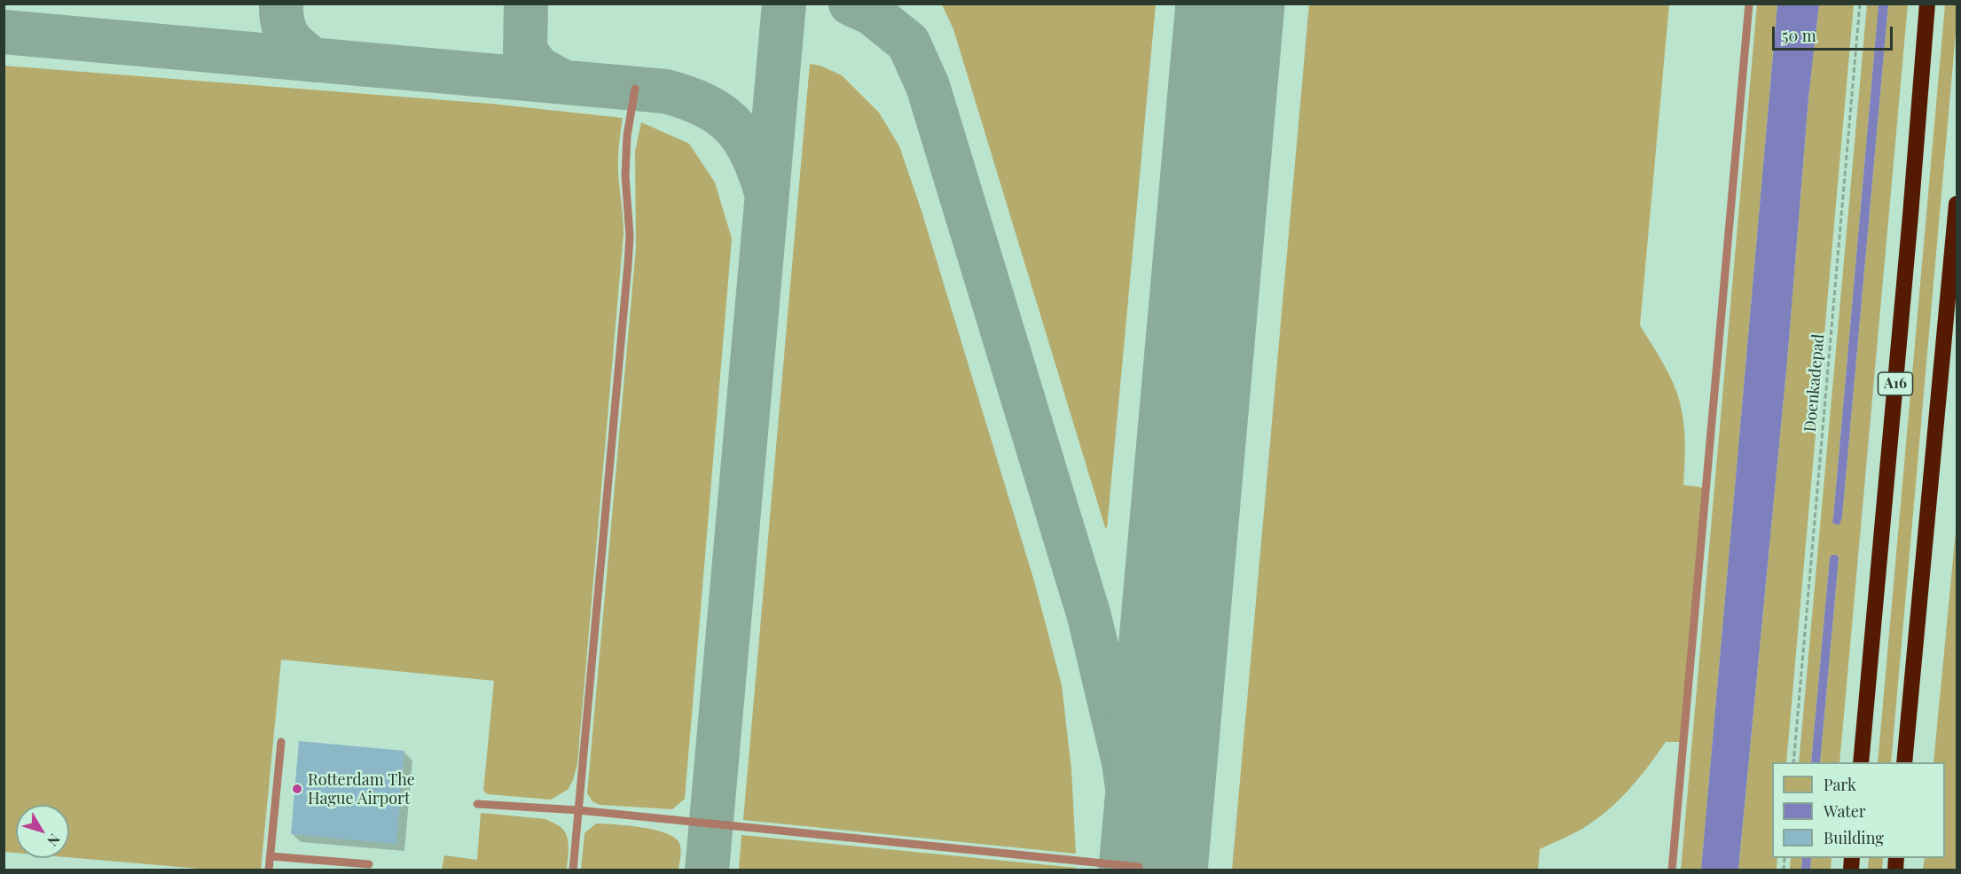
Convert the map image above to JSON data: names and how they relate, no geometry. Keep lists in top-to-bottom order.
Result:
{
  "streets": {
    "highway": ["A16"],
    "path": ["Doenkadepad"]
  },
  "places": ["Rotterdam The Hague Airport"],
  "legend": ["Park", "Water", "Building"],
  "scale_bar": "50 m",
  "north": "bottom right"
}
